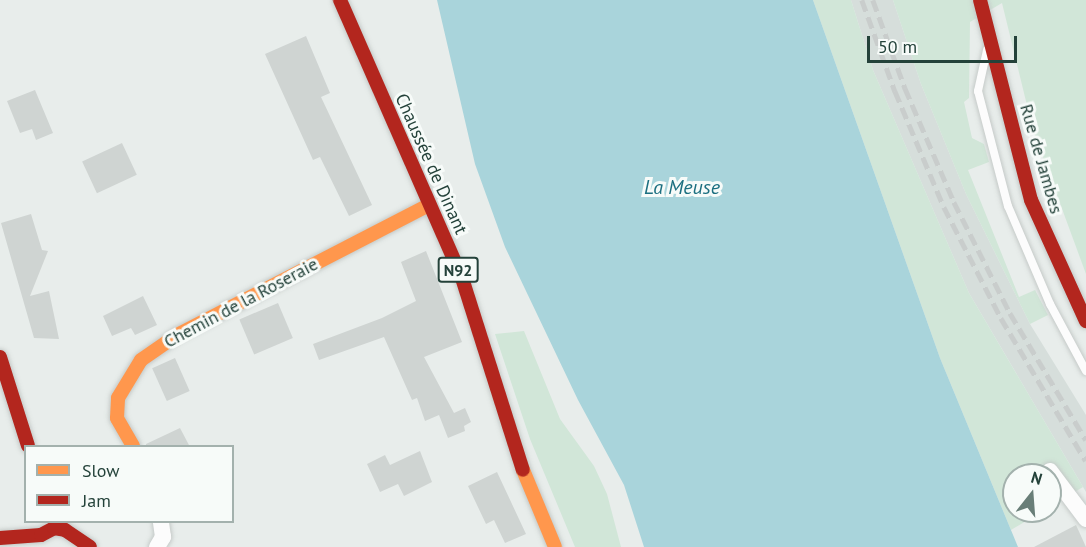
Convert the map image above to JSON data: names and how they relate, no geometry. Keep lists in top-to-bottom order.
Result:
{
  "streets": {
    "main road": [
      "Rue de Jambes",
      "Chaussée de Dinant",
      "N92",
      "Chemin de la Roseraie"
    ]
  },
  "crossings": [
    ["Chaussée de Dinant", "Chemin de la Roseraie"]
  ],
  "water": ["La Meuse"],
  "legend": ["Slow", "Jam"],
  "scale_bar": "50 m",
  "north": "top"
}
